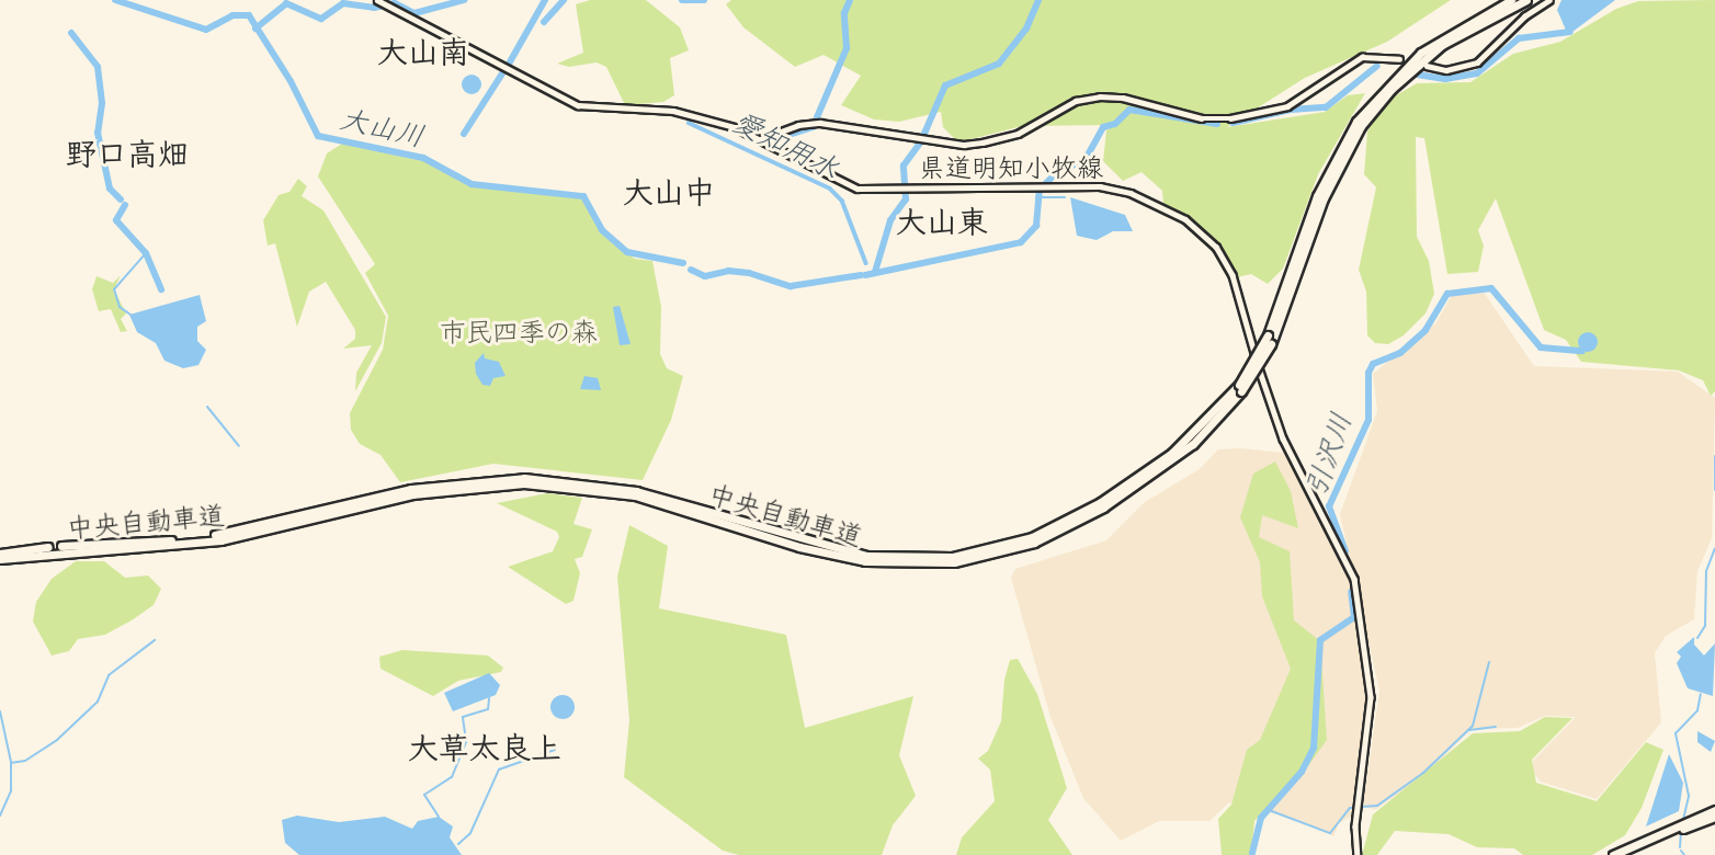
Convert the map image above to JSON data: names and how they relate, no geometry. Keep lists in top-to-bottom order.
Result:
{
  "streets": {
    "highway": ["中央自動車道"],
    "main road": ["県道明知小牧線"]
  },
  "districts": [
    "大山南",
    "野口高畑",
    "大山中",
    "大山東",
    "大草太良上"
  ],
  "water": ["大山川", "愛知用水", "引沢川"],
  "parks": ["市民四季の森"]
}
